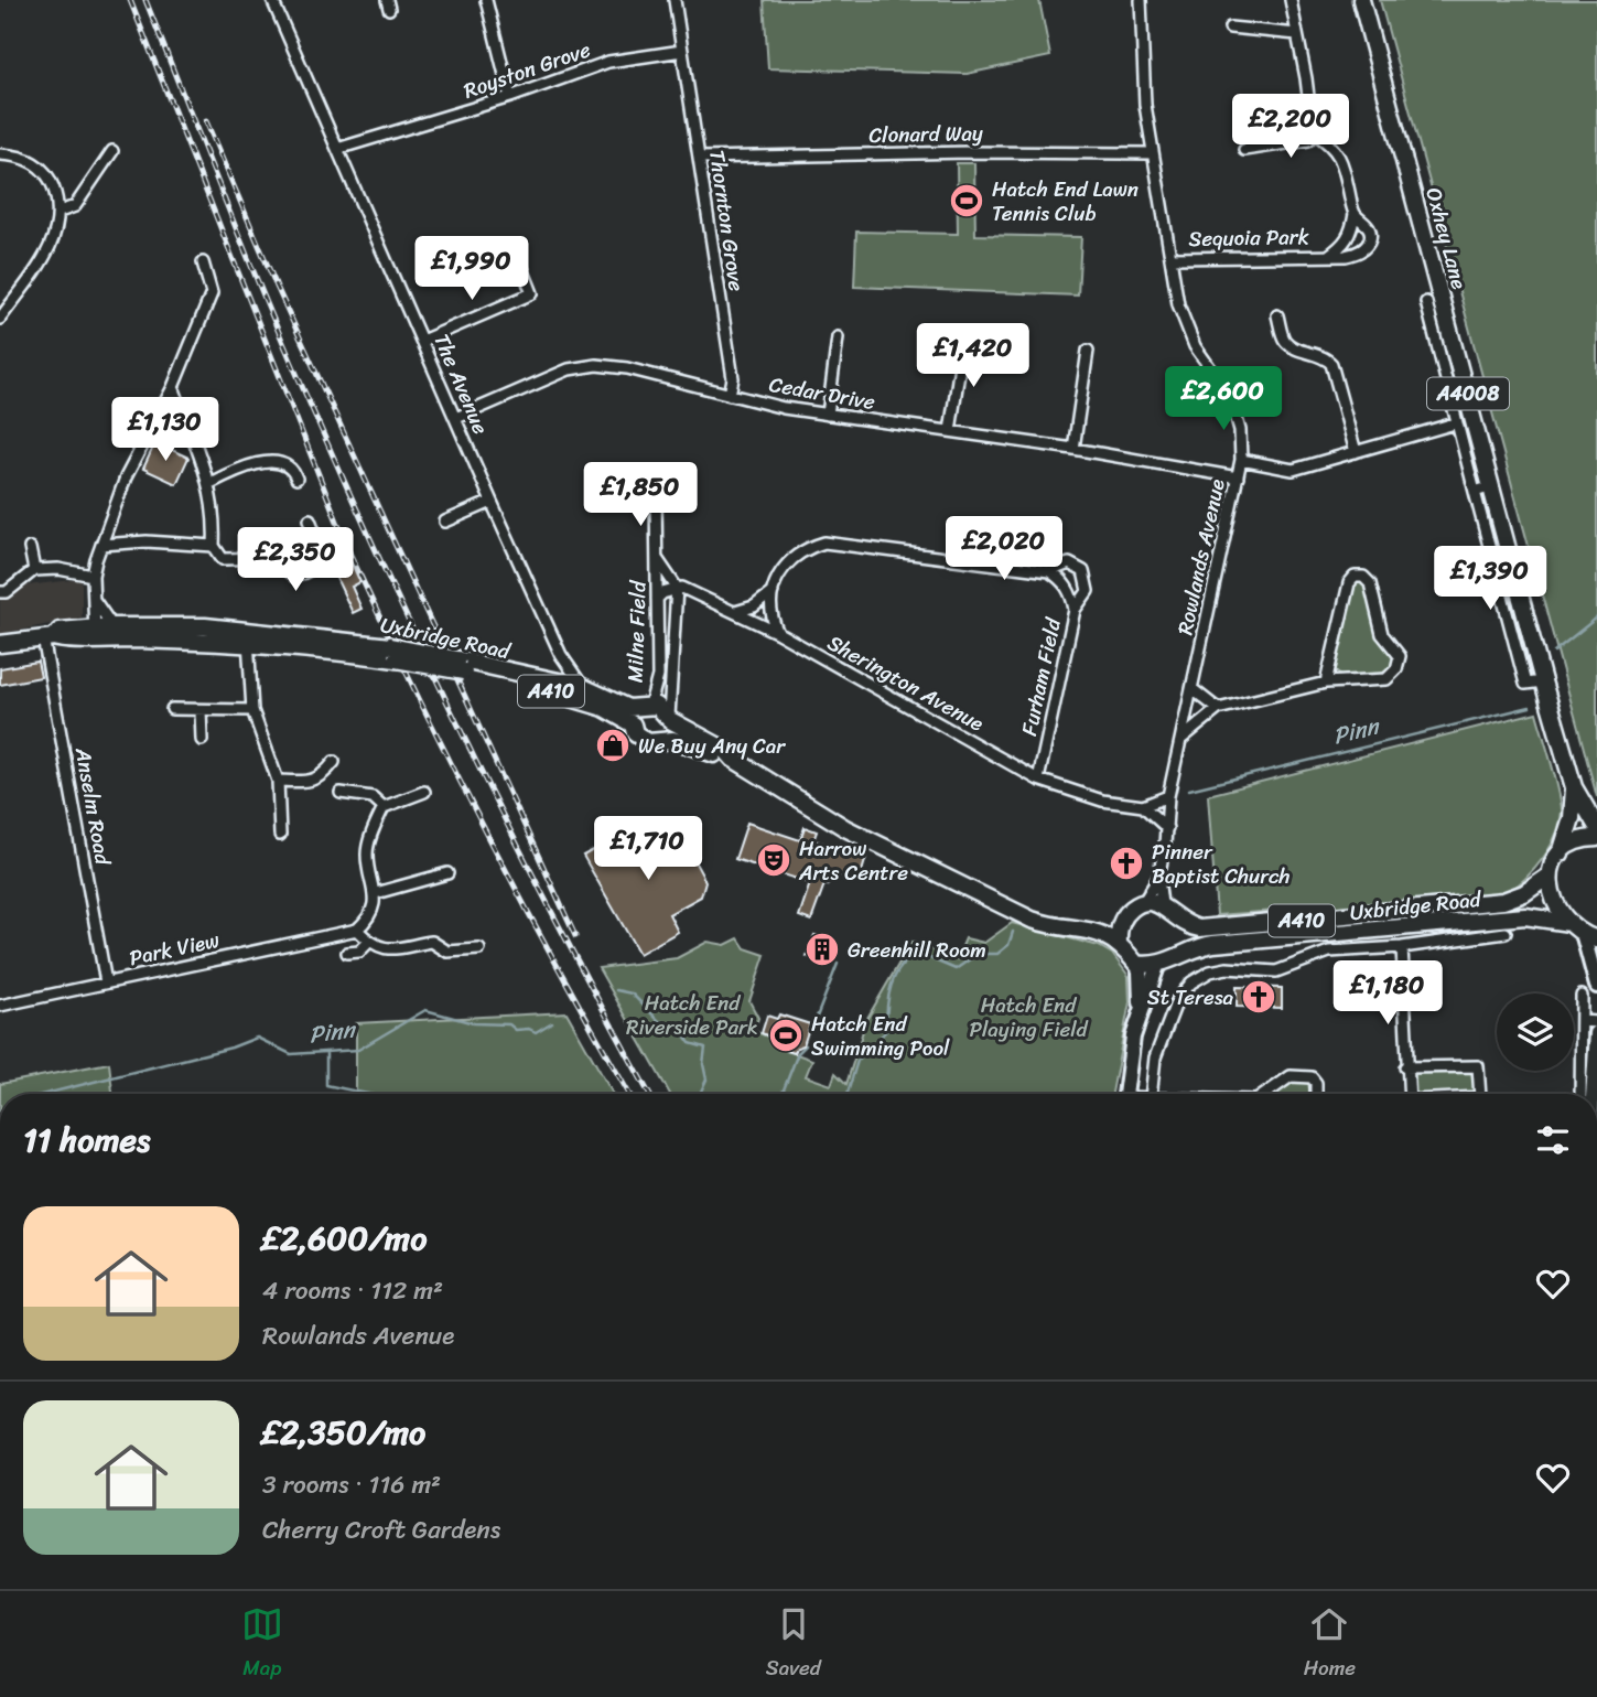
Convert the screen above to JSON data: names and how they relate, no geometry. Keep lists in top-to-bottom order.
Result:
{
  "streets": {
    "main road": [
      "Oxhey Lane",
      "A4008",
      "Uxbridge Road",
      "A410"
    ],
    "street": [
      "Royston Grove",
      "Clonard Way",
      "Thornton Grove",
      "Sequoia Park",
      "The Avenue",
      "Cedar Drive",
      "Rowlands Avenue",
      "Milne Field",
      "Furham Field",
      "Sherington Avenue",
      "Anselm Road",
      "Park View"
    ]
  },
  "crossings": [
    ["Royston Grove", "Thornton Grove"],
    ["Royston Grove", "The Avenue"],
    ["Clonard Way", "Thornton Grove"],
    ["Clonard Way", "Rowlands Avenue"],
    ["Thornton Grove", "Cedar Drive"],
    ["Sequoia Park", "Rowlands Avenue"],
    ["Oxhey Lane", "Uxbridge Road"],
    ["The Avenue", "Cedar Drive"],
    ["The Avenue", "Uxbridge Road"],
    ["Cedar Drive", "Rowlands Avenue"],
    ["Rowlands Avenue", "Uxbridge Road"],
    ["Rowlands Avenue", "Sherington Avenue"],
    ["Milne Field", "Uxbridge Road"],
    ["Milne Field", "Sherington Avenue"],
    ["Uxbridge Road", "Anselm Road"],
    ["Furham Field", "Sherington Avenue"],
    ["Anselm Road", "Park View"]
  ],
  "water": ["Pinn"],
  "parks": ["Hatch End Riverside Park", "Hatch End Playing Field"],
  "places": {
    "sports": ["Hatch End Lawn Tennis Club", "Hatch End Swimming Pool"],
    "shop": ["We Buy Any Car"],
    "theatre": ["Harrow Arts Centre"],
    "church": ["Pinner Baptist Church", "St Teresa"],
    "building": ["Greenhill Room"]
  },
  "page": {
    "price": [
      "£2,200",
      "£1,990",
      "£1,420",
      "£2,600",
      "£1,130",
      "£1,850",
      "£2,020",
      "£2,350",
      "£1,390",
      "£1,710",
      "£1,180"
    ],
    "heading": "11 homes",
    "list": [
      {
        "name": "£2,600/mo",
        "note": "4 rooms · 112 m² · Rowlands Avenue"
      },
      {
        "name": "£2,350/mo",
        "note": "3 rooms · 116 m² · Cherry Croft Gardens"
      }
    ],
    "tabs": ["Map", "Saved", "Home"]
  }
}
